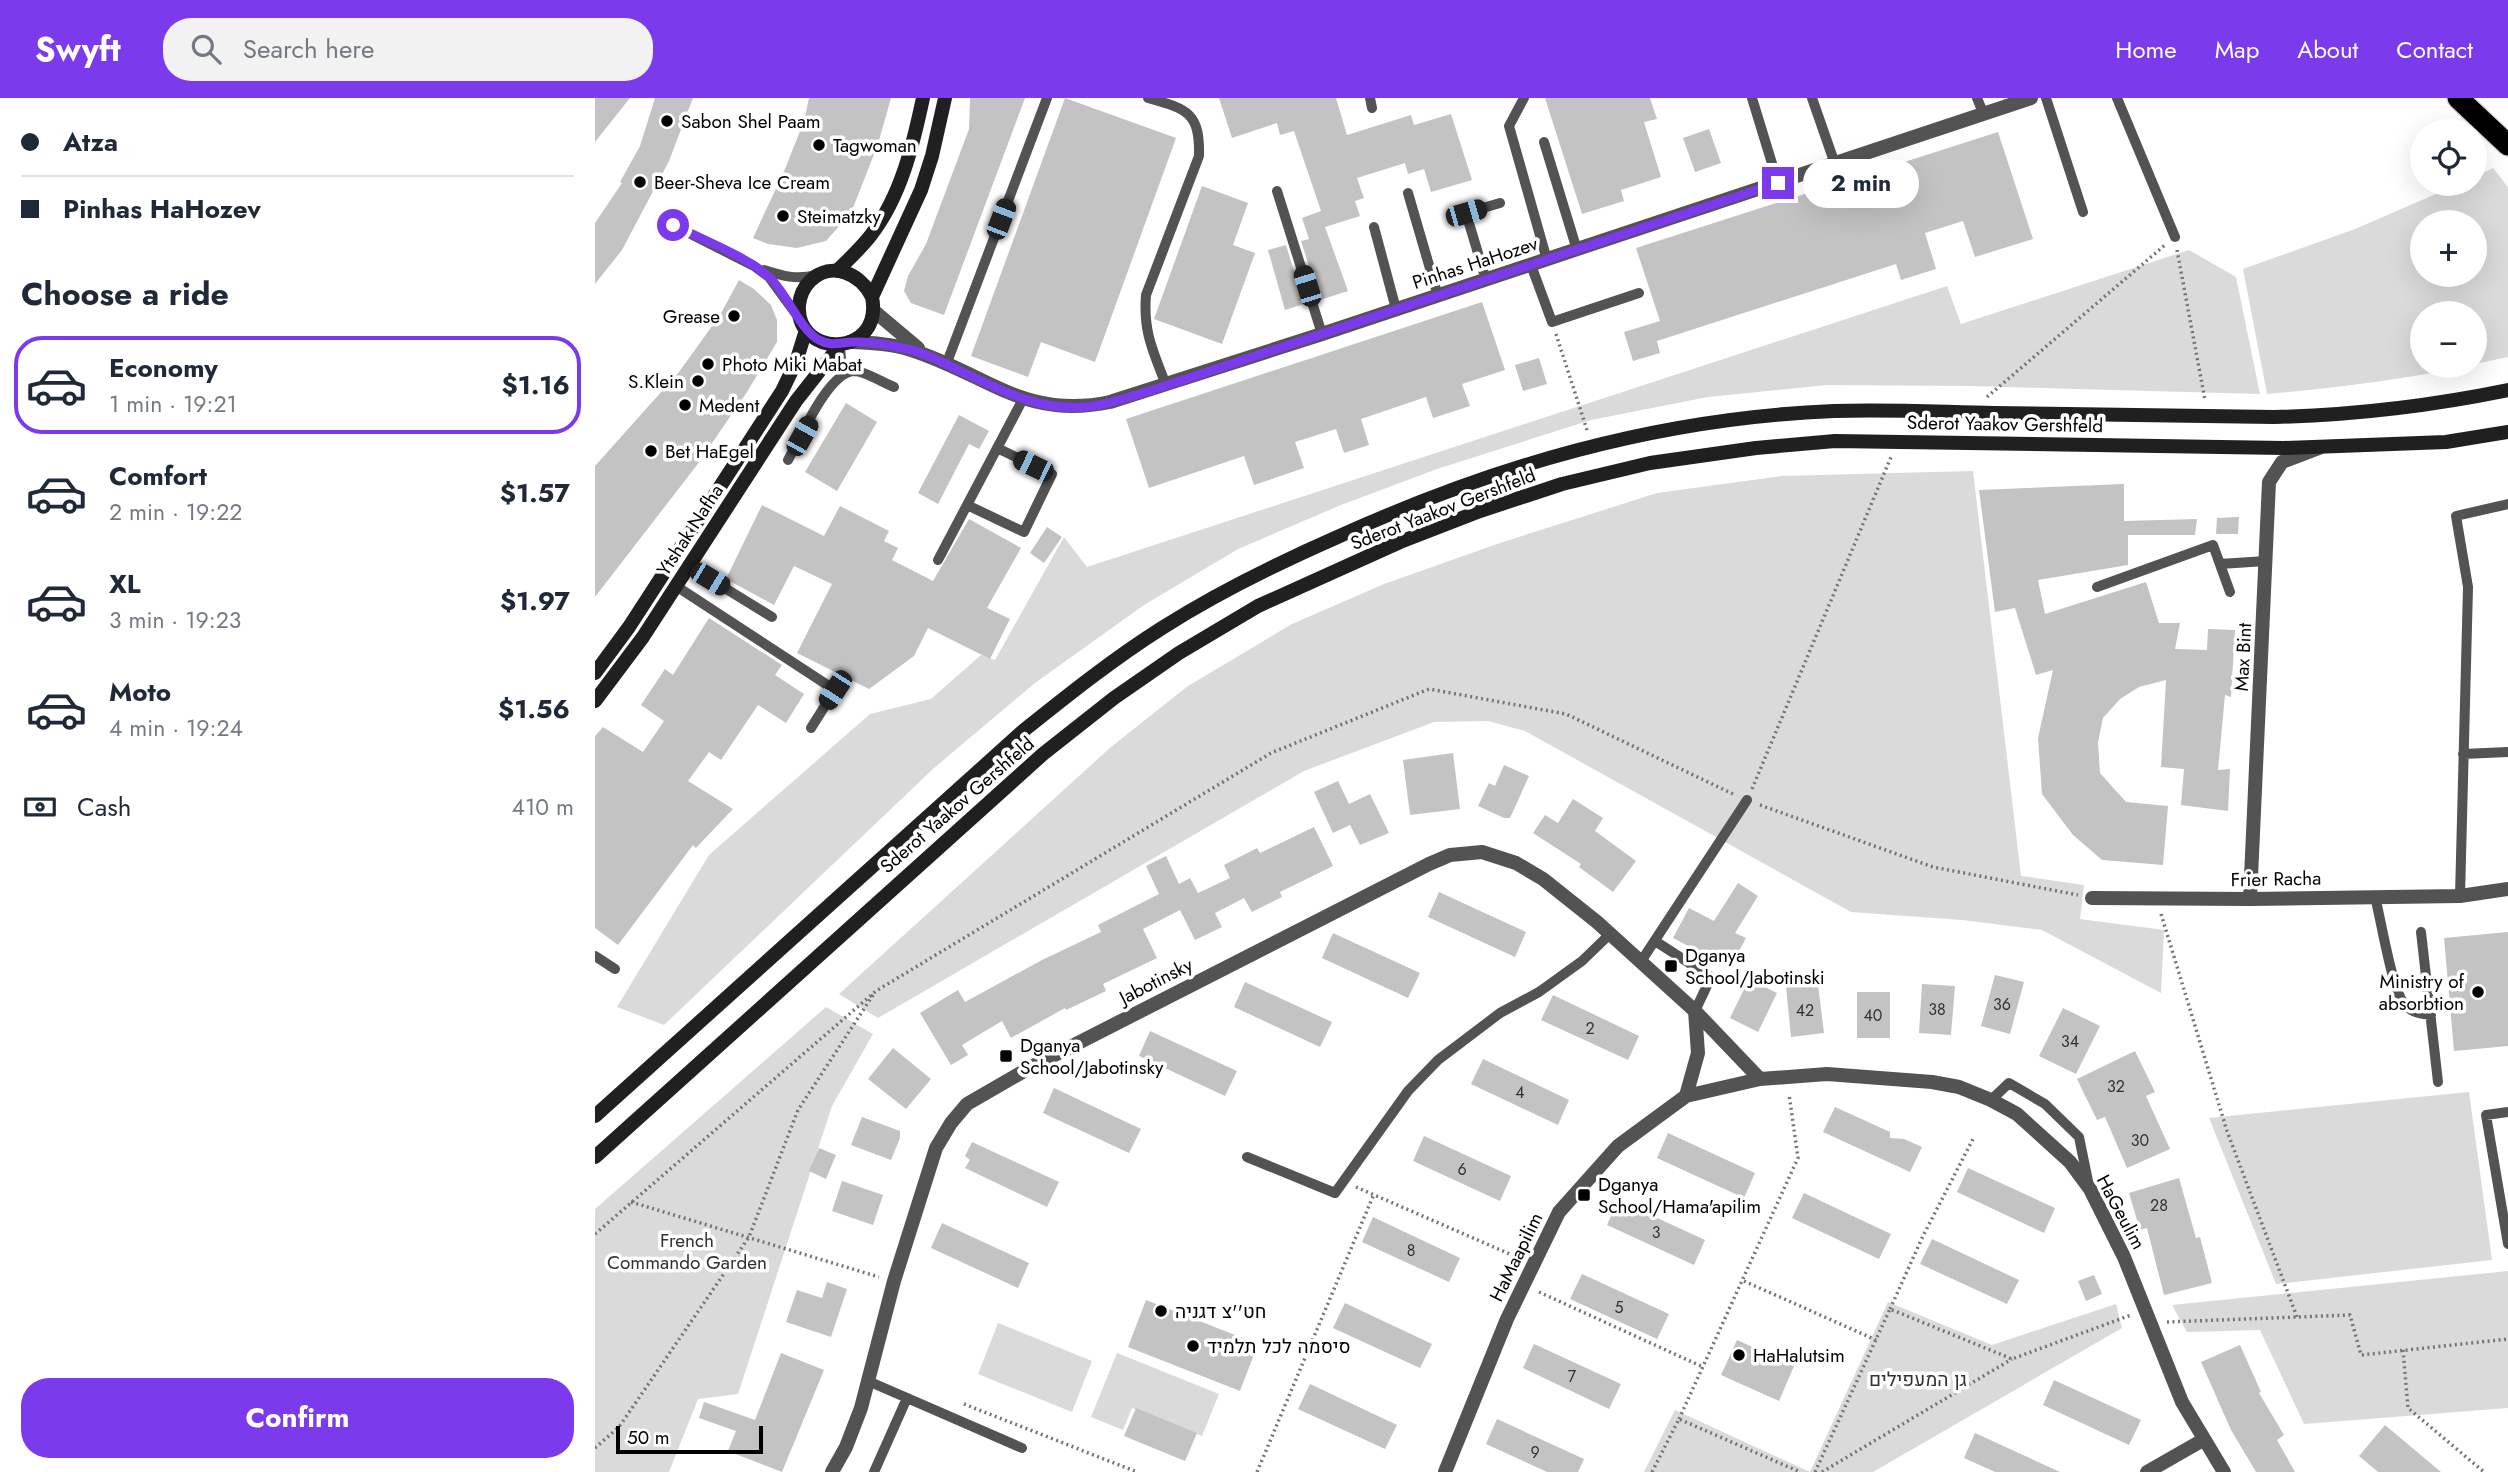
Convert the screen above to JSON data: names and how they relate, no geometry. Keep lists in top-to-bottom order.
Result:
{
  "streets": {
    "main road": ["Sderot Yaakov Gershfeld", "Ytshak Nafha"],
    "street": [
      "Pinhas HaHozev",
      "Max Bint",
      "Frier Racha",
      "Jabotinsky",
      "HaGeulim",
      "HaMaapilim"
    ]
  },
  "crossings": [
    ["Pinhas HaHozev", "Ytshak Nafha"],
    ["Sderot Yaakov Gershfeld", "Max Bint"],
    ["Max Bint", "Frier Racha"],
    ["Jabotinsky", "HaGeulim"],
    ["Jabotinsky", "HaMaapilim"],
    ["HaGeulim", "HaMaapilim"]
  ],
  "parks": ["French Commando Garden", "גן המעפילים"],
  "places": {
    "other": [
      "Sabon Shel Paam",
      "Tagwoman",
      "Beer-Sheva Ice Cream",
      "Steimatzky",
      "Grease",
      "Photo Miki Mabat",
      "S.Klein",
      "Medent",
      "Bet HaEgel",
      "Ministry of absorbtion",
      "חט''צ דגניה",
      "סיסמה לכל תלמיד",
      "HaHalutsim"
    ],
    "transit": ["Dganya School/Jabotinski", "Dganya School/Jabotinsky", "Dganya School/Hama'apilim"]
  },
  "house_numbers": [
    "36",
    "38",
    "42",
    "40",
    "2",
    "34",
    "32",
    "4",
    "30",
    "6",
    "28",
    "3",
    "8",
    "5",
    "7",
    "9"
  ],
  "scale_bar": "50 m",
  "page": {
    "header": "Swyft",
    "search": "Search here",
    "nav": [
      "Home",
      "Map",
      "About",
      "Contact"
    ],
    "banner": ["Atza", "Pinhas HaHozev"],
    "map_buttons": ["+", "−"],
    "bubble": "2 min",
    "heading": "Choose a ride",
    "list": [
      {
        "name": "Economy",
        "note": "1 min · 19:21",
        "value": "$1.16"
      },
      {
        "name": "Comfort",
        "note": "2 min · 19:22",
        "value": "$1.57"
      },
      {
        "name": "XL",
        "note": "3 min · 19:23",
        "value": "$1.97"
      },
      {
        "name": "Moto",
        "note": "4 min · 19:24",
        "value": "$1.56"
      }
    ],
    "pay": ["Cash", "410 m"],
    "buttons": "Confirm",
    "scale": "50 m"
  }
}
